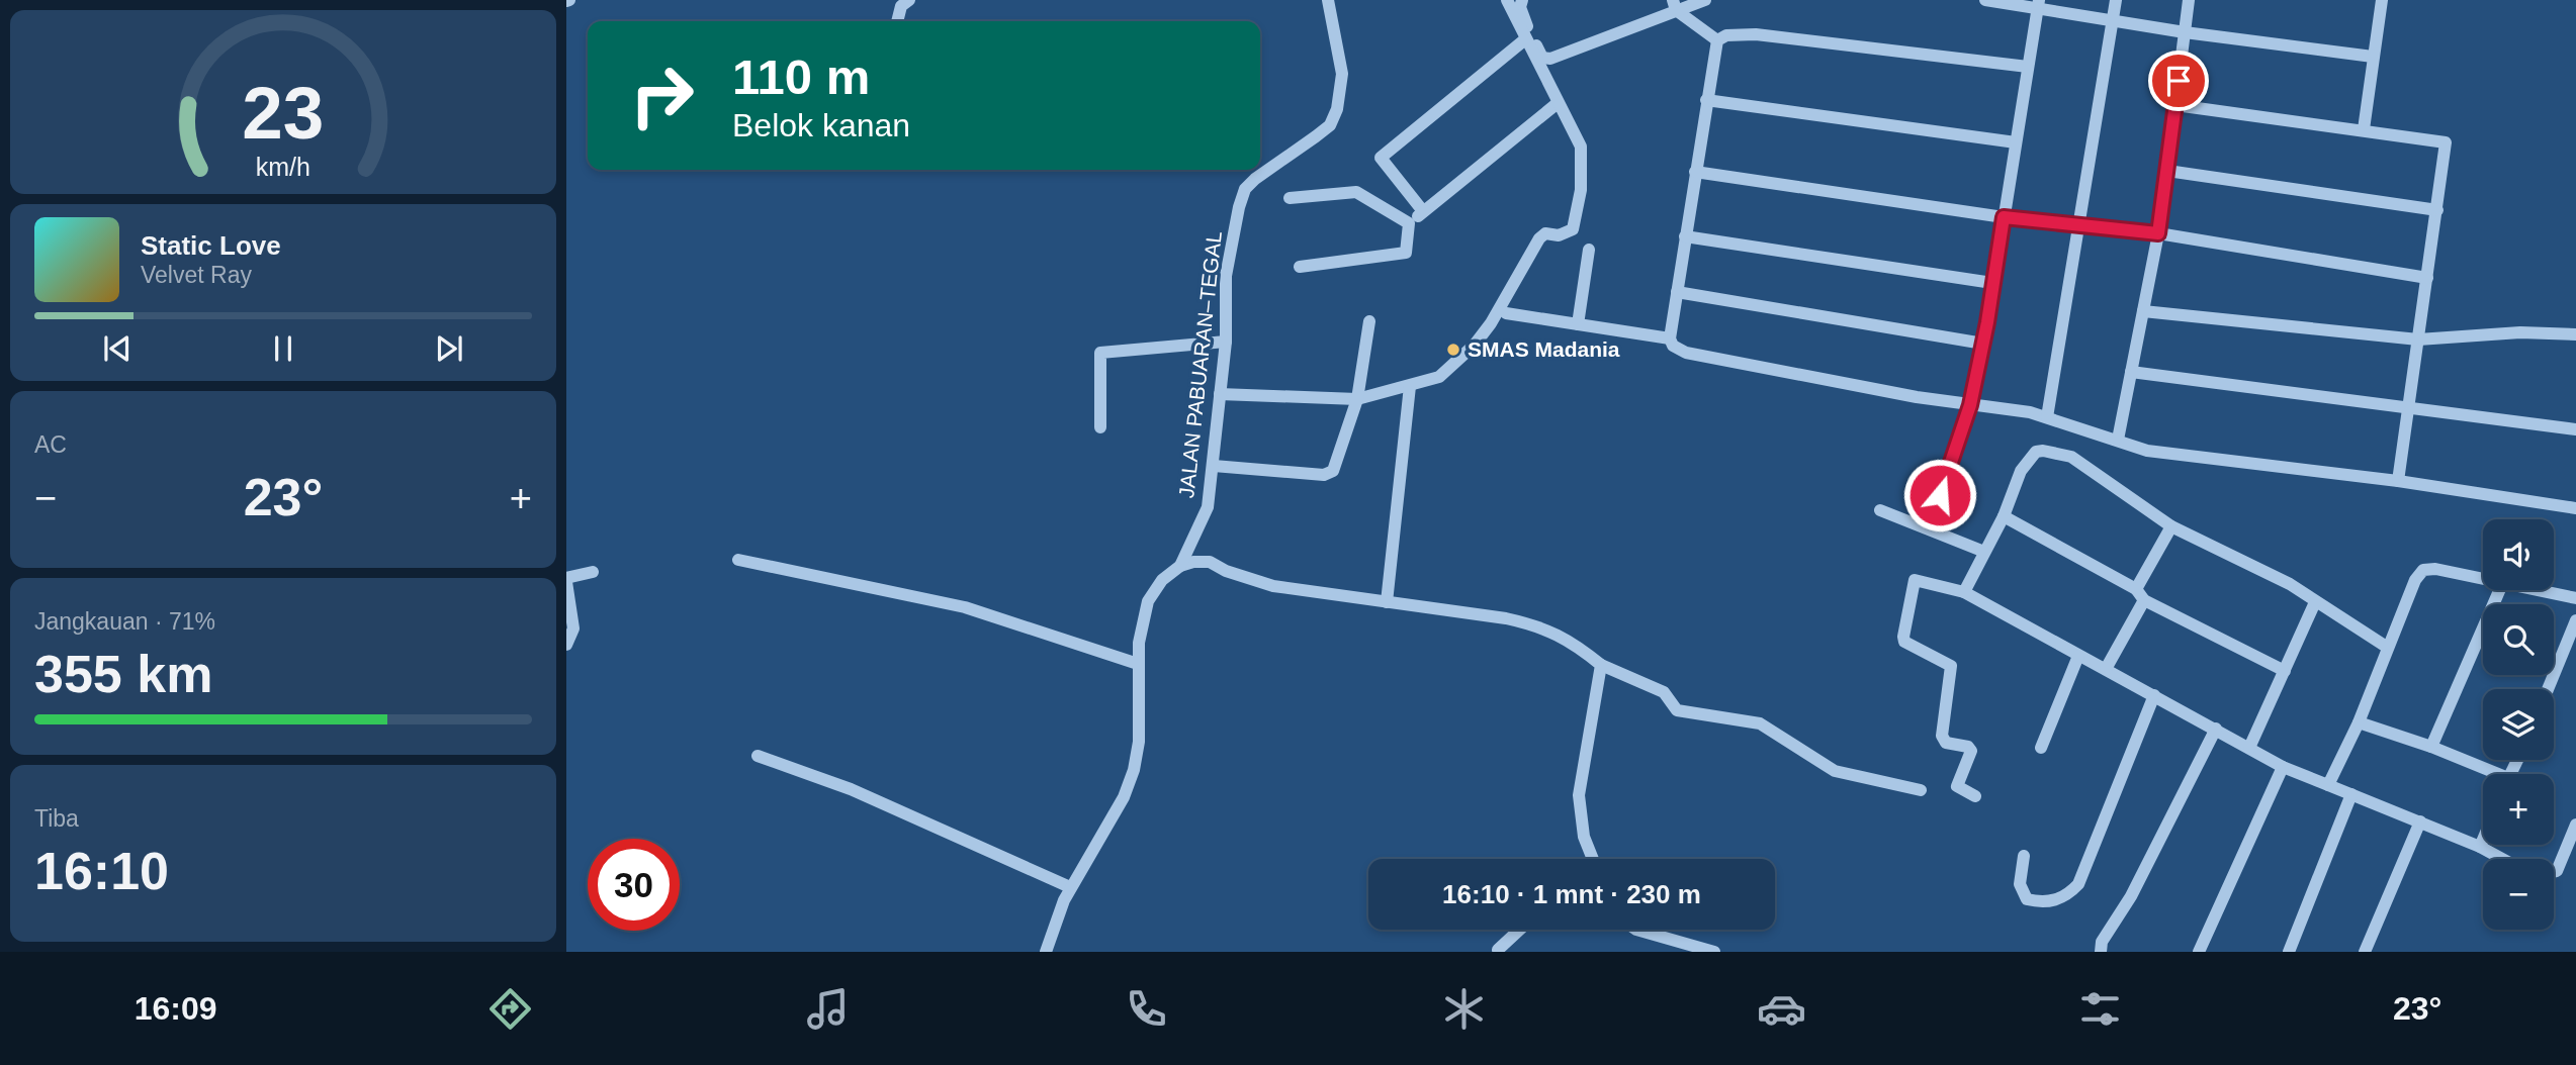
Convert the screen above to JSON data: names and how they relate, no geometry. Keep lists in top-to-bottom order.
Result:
{
  "streets": {
    "street": ["JALAN PABUARAN–TEGAL"]
  },
  "places": ["SMAS Madania"],
  "page": {
    "turn": ["110 m", "Belok kanan"],
    "song": ["Static Love", "Velvet Ray"],
    "tile": [
      "AC",
      ["Jangkauan · 71%", "355 km"],
      ["Tiba", "16:10"]
    ],
    "heat": ["−", "23°", "+"],
    "map_buttons": ["+", "−"],
    "limit": "30",
    "trip": "16:10 · 1 mnt · 230 m",
    "tabs": ["16:09", "23°"],
    "gauge": ["23", "km/h"]
  }
}
